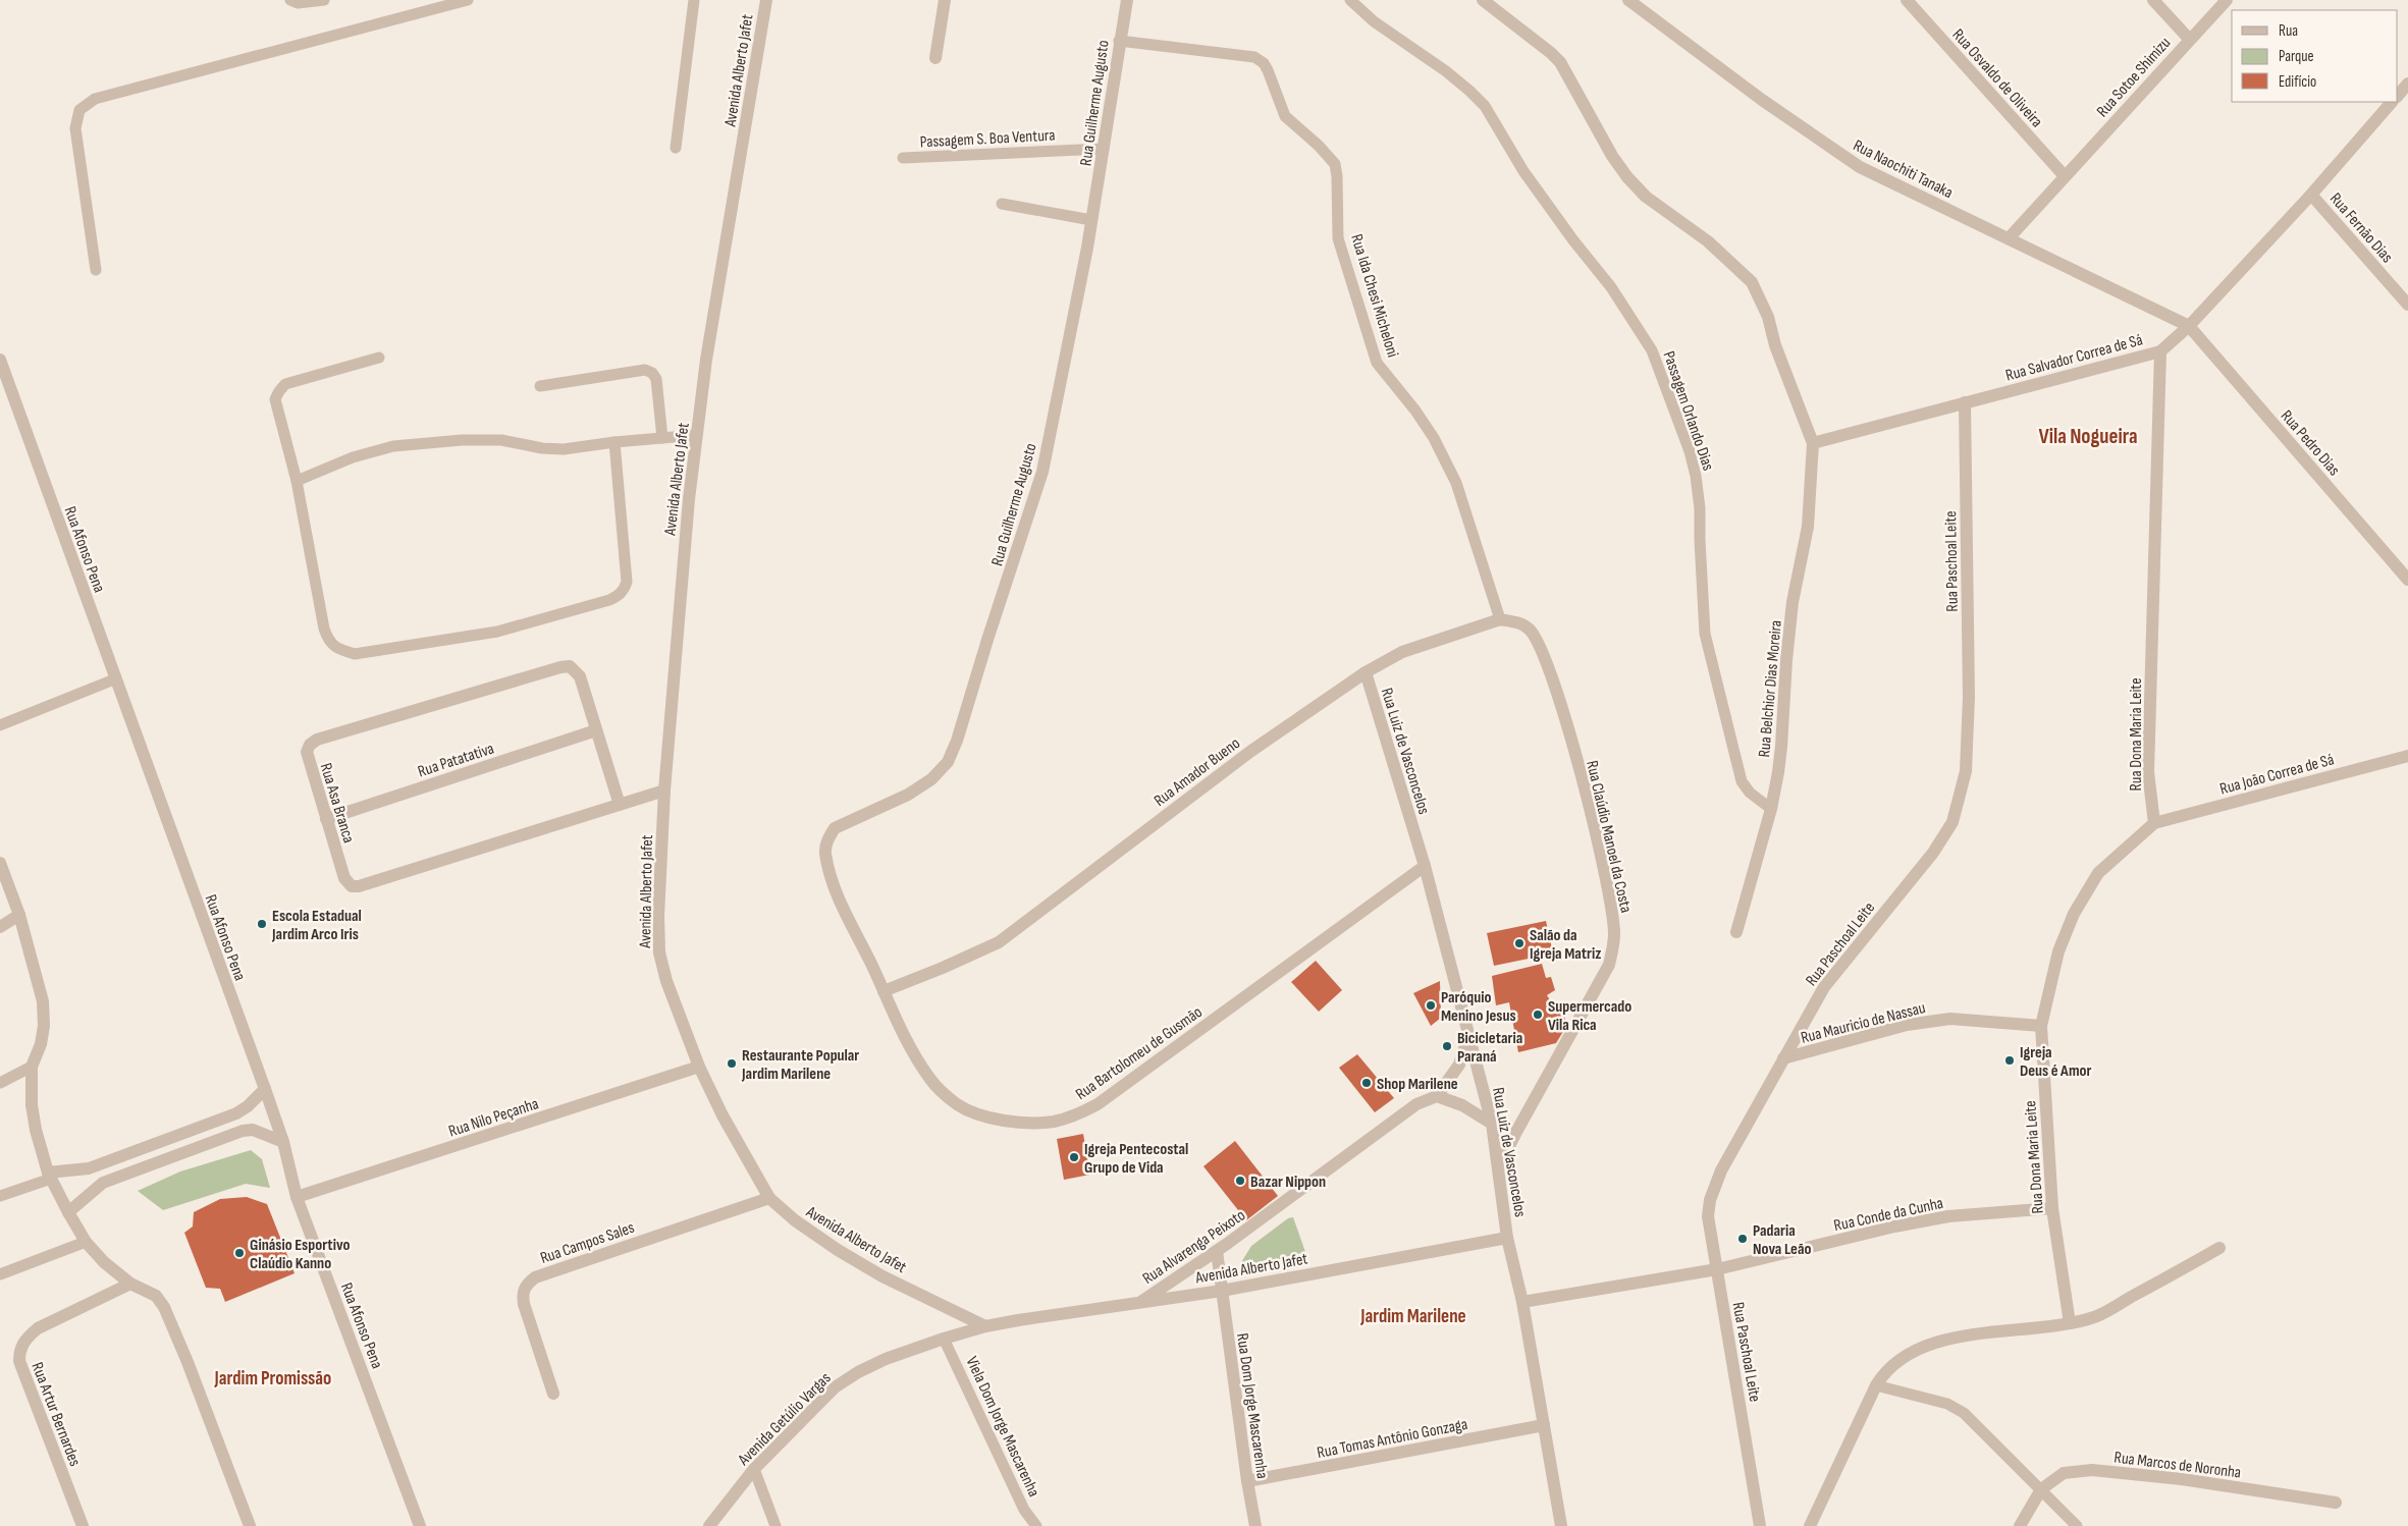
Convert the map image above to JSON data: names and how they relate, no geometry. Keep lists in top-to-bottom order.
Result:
{
  "streets": {
    "street": [
      "Avenida Alberto Jafet",
      "Rua Sotoe Shimizu",
      "Rua Osvaldo de Oliveira",
      "Rua Guilherme Augusto",
      "Rua Naochiti Tanaka",
      "Rua Fernão Dias",
      "Rua Salvador Correa de Sá",
      "Rua Pedro Dias",
      "Rua Afonso Pena",
      "Rua Paschoal Leite",
      "Rua Belchior Dias Moreira",
      "Rua Dona Maria Leite",
      "Rua Luiz de Vasconcelos",
      "Rua Patatativa",
      "Rua Amador Bueno",
      "Rua João Correa de Sá",
      "Rua Asa Branca",
      "Rua Claúdio Manoel da Costa",
      "Rua Mauricio de Nassau",
      "Rua Bartolomeu de Gusmão",
      "Rua Nilo Peçanha",
      "Rua Conde da Cunha",
      "Rua Campos Sales",
      "Rua Alvarenga Peixoto",
      "Rua Dom Jorge Mascarenha",
      "Rua Artur Bernardes",
      "Avenida Getúlio Vargas",
      "Rua Tomas Antônio Gonzaga",
      "Rua Marcos de Noronha"
    ],
    "lane": [
      "Passagem S. Boa Ventura",
      "Rua Ida Chesi Micheloni",
      "Passagem Orlando Dias",
      "Viela Dom Jorge Mascarenha"
    ]
  },
  "crossings": [
    ["Avenida Alberto Jafet", "Rua Luiz de Vasconcelos"],
    ["Avenida Alberto Jafet", "Rua Asa Branca"],
    ["Avenida Alberto Jafet", "Rua Nilo Peçanha"],
    ["Avenida Alberto Jafet", "Rua Campos Sales"],
    ["Avenida Alberto Jafet", "Rua Alvarenga Peixoto"],
    ["Avenida Alberto Jafet", "Rua Dom Jorge Mascarenha"],
    ["Avenida Alberto Jafet", "Avenida Getúlio Vargas"],
    ["Rua Sotoe Shimizu", "Rua Osvaldo de Oliveira"],
    ["Rua Sotoe Shimizu", "Rua Naochiti Tanaka"],
    ["Rua Guilherme Augusto", "Passagem S. Boa Ventura"],
    ["Rua Guilherme Augusto", "Rua Ida Chesi Micheloni"],
    ["Rua Guilherme Augusto", "Rua Bartolomeu de Gusmão"],
    ["Rua Naochiti Tanaka", "Rua Salvador Correa de Sá"],
    ["Rua Naochiti Tanaka", "Rua Pedro Dias"],
    ["Rua Fernão Dias", "Rua Salvador Correa de Sá"],
    ["Rua Ida Chesi Micheloni", "Rua Amador Bueno"],
    ["Rua Ida Chesi Micheloni", "Rua Claúdio Manoel da Costa"],
    ["Rua Salvador Correa de Sá", "Rua Pedro Dias"],
    ["Rua Salvador Correa de Sá", "Rua Paschoal Leite"],
    ["Rua Salvador Correa de Sá", "Rua Belchior Dias Moreira"],
    ["Rua Salvador Correa de Sá", "Rua Dona Maria Leite"],
    ["Passagem Orlando Dias", "Rua Belchior Dias Moreira"],
    ["Rua Afonso Pena", "Rua Nilo Peçanha"],
    ["Rua Paschoal Leite", "Rua Mauricio de Nassau"],
    ["Rua Paschoal Leite", "Rua Conde da Cunha"],
    ["Rua Dona Maria Leite", "Rua João Correa de Sá"],
    ["Rua Dona Maria Leite", "Rua Mauricio de Nassau"],
    ["Rua Dona Maria Leite", "Rua Conde da Cunha"],
    ["Rua Luiz de Vasconcelos", "Rua Amador Bueno"],
    ["Rua Luiz de Vasconcelos", "Rua Claúdio Manoel da Costa"],
    ["Rua Luiz de Vasconcelos", "Rua Bartolomeu de Gusmão"],
    ["Rua Luiz de Vasconcelos", "Rua Conde da Cunha"],
    ["Rua Luiz de Vasconcelos", "Rua Tomas Antônio Gonzaga"],
    ["Rua Patatativa", "Rua Asa Branca"],
    ["Rua Amador Bueno", "Rua Claúdio Manoel da Costa"],
    ["Rua Amador Bueno", "Rua Bartolomeu de Gusmão"],
    ["Rua Alvarenga Peixoto", "Rua Dom Jorge Mascarenha"],
    ["Rua Dom Jorge Mascarenha", "Rua Tomas Antônio Gonzaga"],
    ["Avenida Getúlio Vargas", "Viela Dom Jorge Mascarenha"]
  ],
  "districts": ["Vila Nogueira", "Jardim Marilene", "Jardim Promissão"],
  "places": [
    "Escola Estadual Jardim Arco Iris",
    "Salão da Igreja Matriz",
    "Paróquio Menino Jesus",
    "Supermercado Vila Rica",
    "Bicicletaria Paraná",
    "Igreja Deus é Amor",
    "Restaurante Popular Jardim Marilene",
    "Shop Marilene",
    "Igreja Pentecostal Grupo de Vida",
    "Bazar Nippon",
    "Padaria Nova Leão",
    "Ginásio Esportivo Claúdio Kanno"
  ],
  "legend": ["Rua", "Parque", "Edifício"]
}
